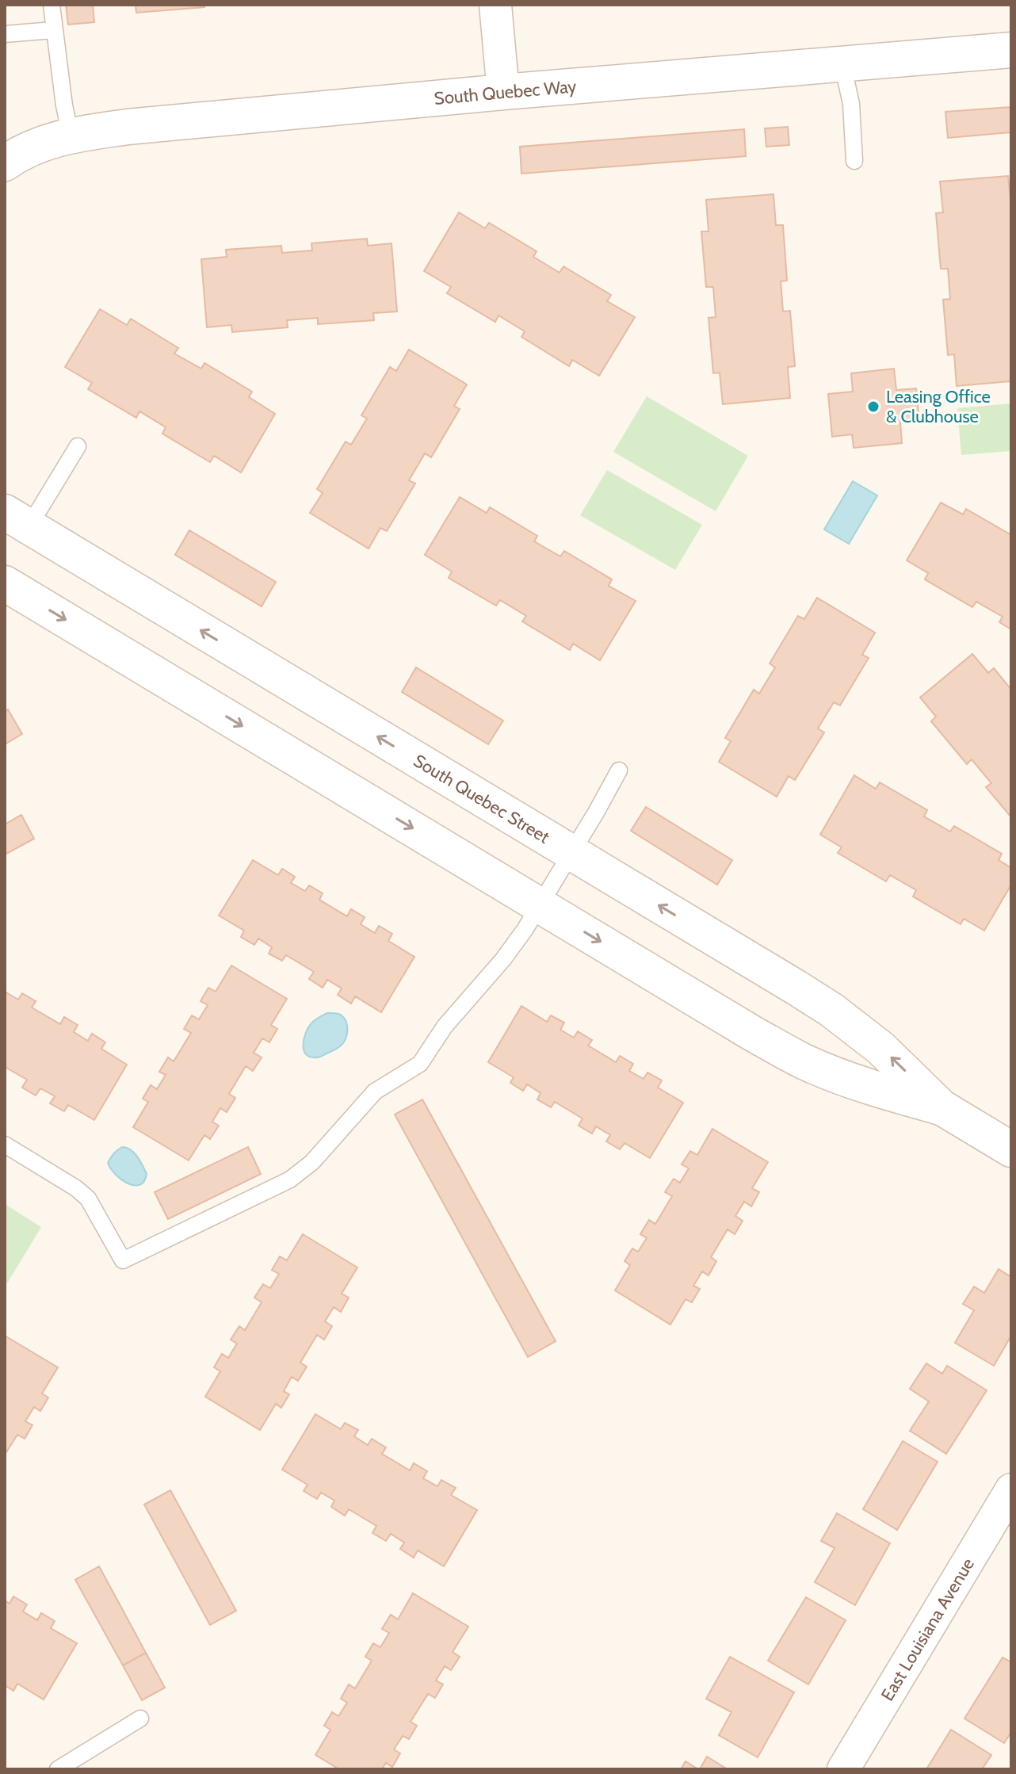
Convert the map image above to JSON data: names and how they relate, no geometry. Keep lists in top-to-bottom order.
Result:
{
  "streets": {
    "main road": ["South Quebec Way", "South Quebec Street"],
    "street": ["East Louisiana Avenue"]
  },
  "places": ["Leasing Office & Clubhouse"]
}
